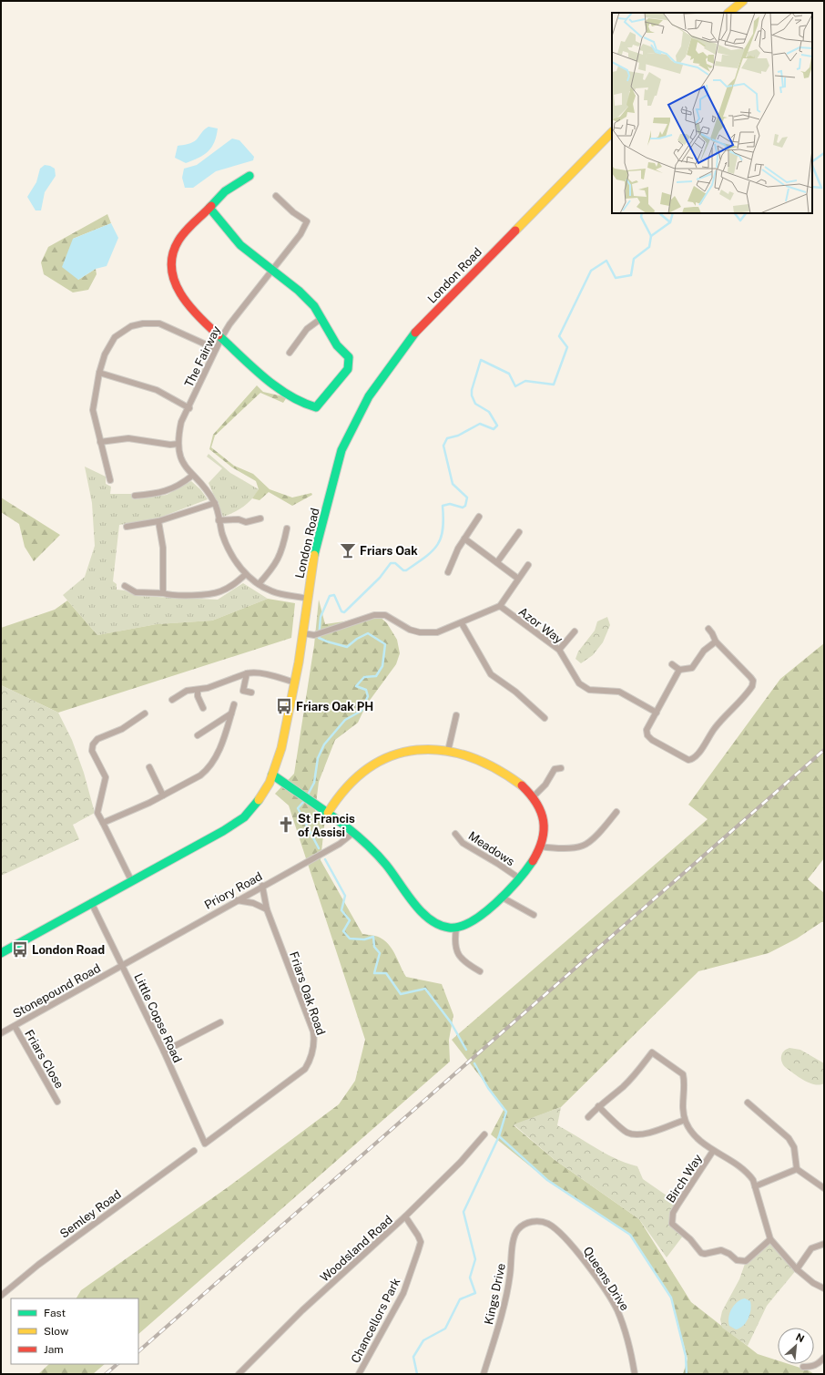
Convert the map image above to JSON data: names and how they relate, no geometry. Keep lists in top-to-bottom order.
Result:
{
  "streets": {
    "street": [
      "London Road",
      "The Fairway",
      "Azor Way",
      "Meadows",
      "Priory Road",
      "Stonepound Road",
      "Friars Oak Road",
      "Little Copse Road",
      "Friars Close",
      "Birch Way",
      "Semley Road",
      "Woodsland Road",
      "Queens Drive",
      "Kings Drive",
      "Chancellors Park"
    ]
  },
  "crossings": [
    ["London Road", "The Fairway"],
    ["London Road", "Little Copse Road"],
    ["Priory Road", "Stonepound Road"],
    ["Priory Road", "Friars Oak Road"],
    ["Priory Road", "Little Copse Road"],
    ["Stonepound Road", "Little Copse Road"],
    ["Stonepound Road", "Friars Close"],
    ["Friars Oak Road", "Little Copse Road"],
    ["Woodsland Road", "Chancellors Park"],
    ["Queens Drive", "Kings Drive"]
  ],
  "places": {
    "bar": ["Friars Oak"],
    "bus stop": ["Friars Oak PH", "London Road"],
    "church": ["St Francis of Assisi"]
  },
  "legend": ["Fast", "Slow", "Jam"],
  "north": "top right"
}
